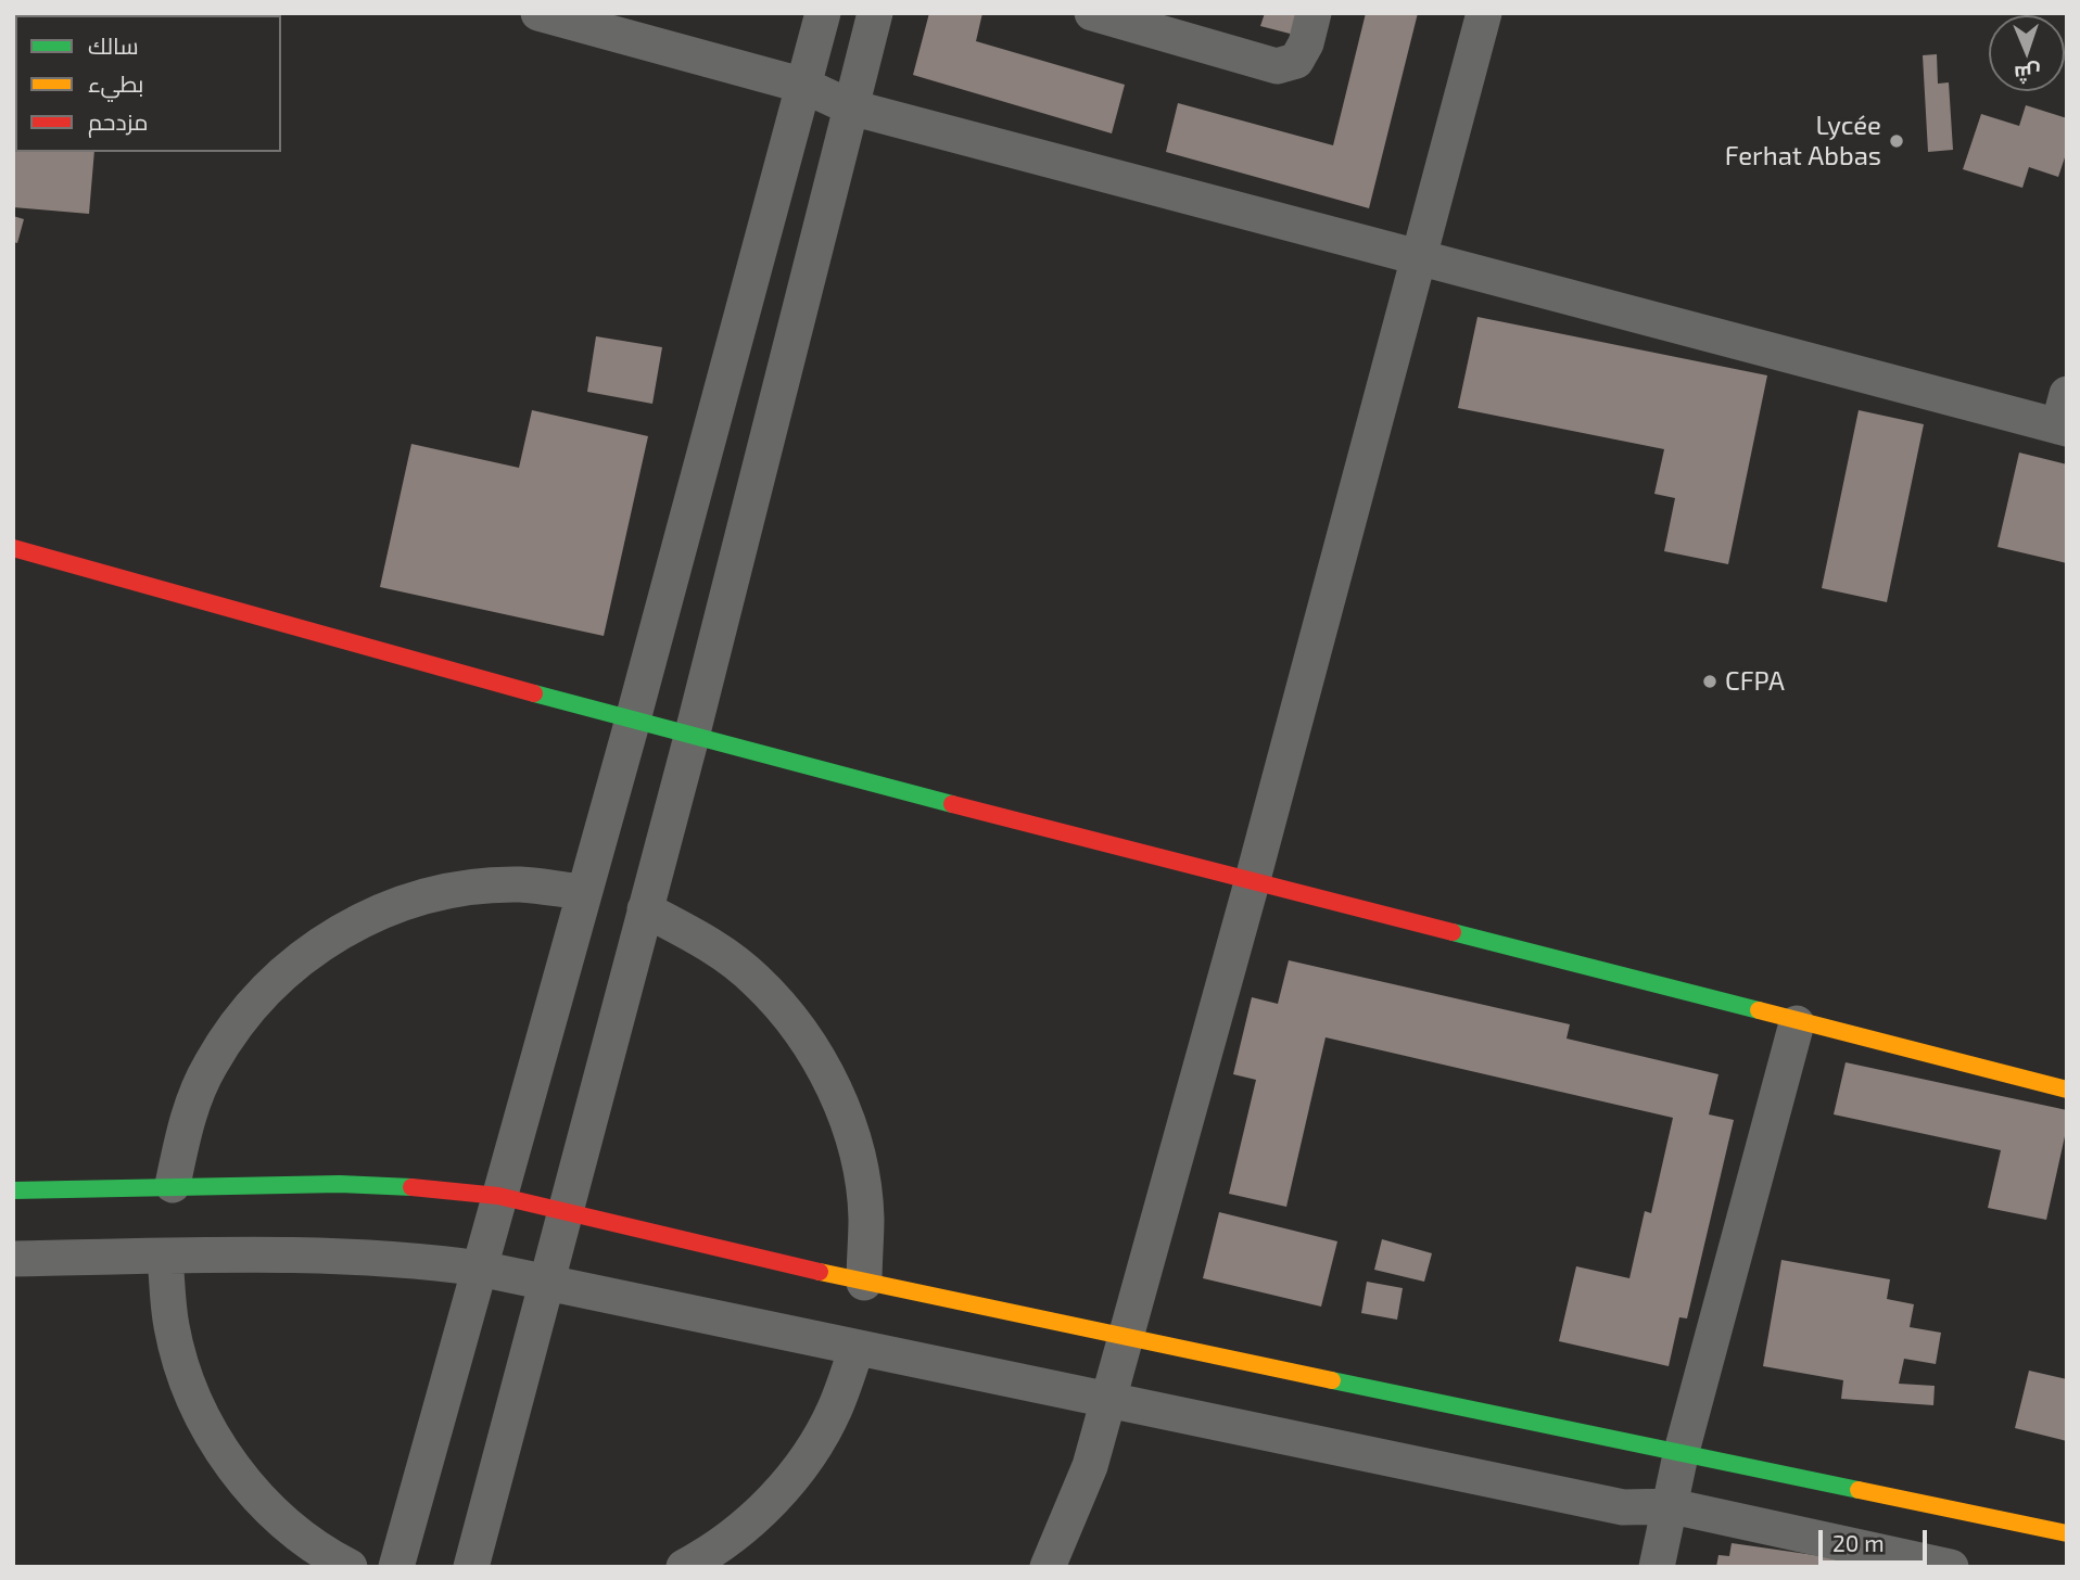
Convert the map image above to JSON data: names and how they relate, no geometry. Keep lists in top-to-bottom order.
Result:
{
  "places": ["Lycée Ferhat Abbas", "CFPA"],
  "legend": ["سالك", "بطيء", "مزدحم"],
  "scale_bar": "20 m",
  "north": "bottom"
}
